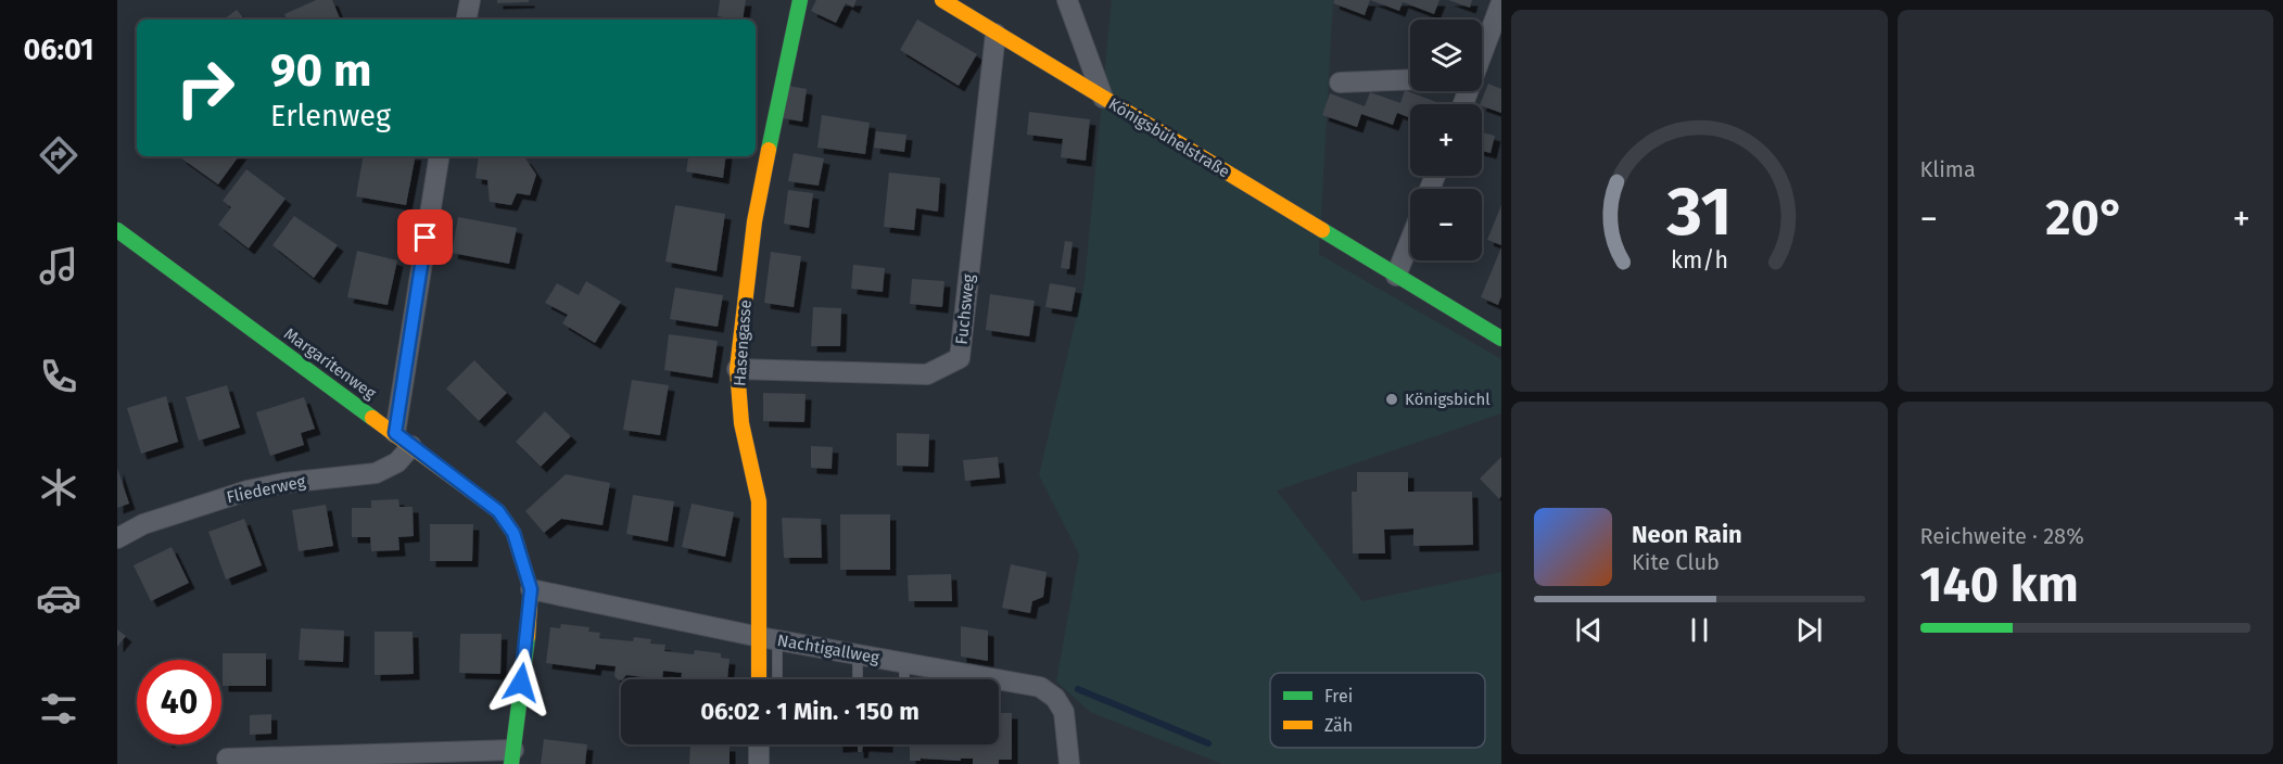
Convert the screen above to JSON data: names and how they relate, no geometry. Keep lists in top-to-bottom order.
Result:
{
  "streets": {
    "street": [
      "Königsbühelstraße",
      "Fuchsweg",
      "Hasengasse",
      "Margaritenweg",
      "Fliederweg",
      "Nachtigallweg"
    ]
  },
  "crossings": [
    ["Königsbühelstraße", "Fuchsweg"],
    ["Fuchsweg", "Hasengasse"],
    ["Hasengasse", "Nachtigallweg"],
    ["Margaritenweg", "Fliederweg"],
    ["Margaritenweg", "Nachtigallweg"]
  ],
  "places": ["Königsbichl"],
  "legend": ["Frei", "Zäh"],
  "page": {
    "tabs": "06:01",
    "tile": [
      "Klima",
      ["Reichweite · 28%", "140 km"]
    ],
    "map_buttons": ["+", "−"],
    "turn": ["90 m", "Erlenweg"],
    "heat": ["−", "20°", "+"],
    "song": ["Neon Rain", "Kite Club"],
    "limit": "40",
    "trip": "06:02 · 1 Min. · 150 m",
    "gauge": ["31", "km/h"]
  }
}
